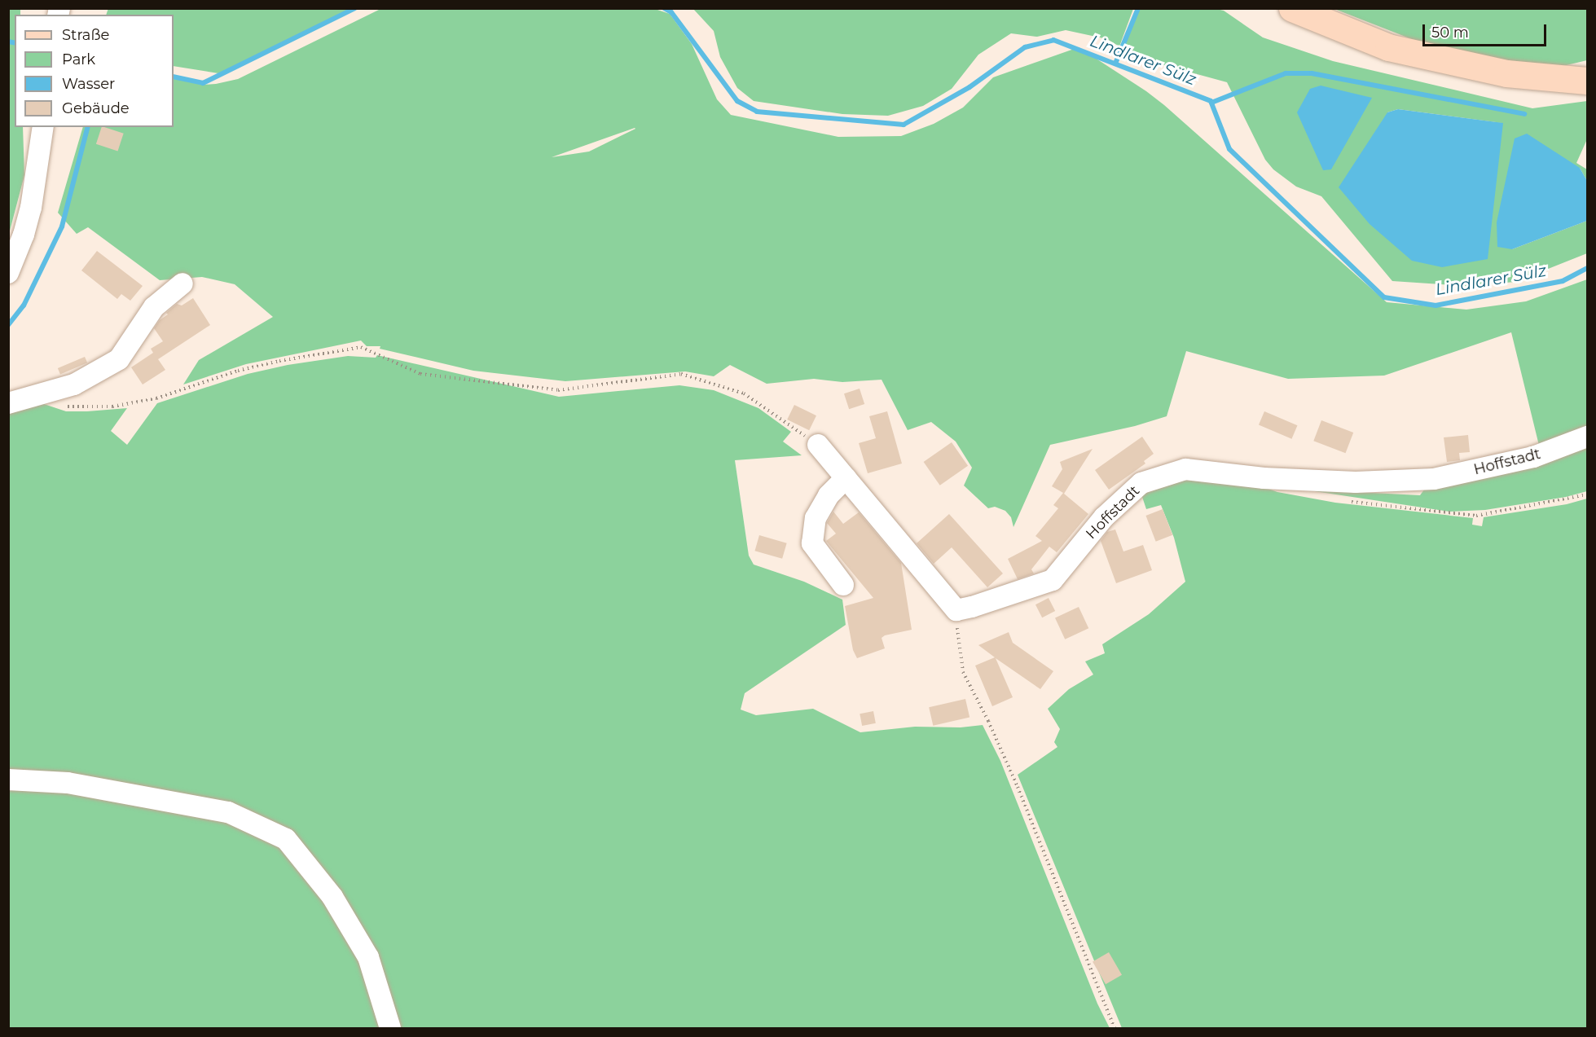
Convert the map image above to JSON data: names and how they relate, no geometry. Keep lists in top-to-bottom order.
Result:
{
  "streets": {
    "street": ["Hoffstadt"]
  },
  "water": ["Lindlarer Sülz"],
  "legend": [
    "Straße",
    "Park",
    "Wasser",
    "Gebäude"
  ],
  "scale_bar": "50 m"
}
